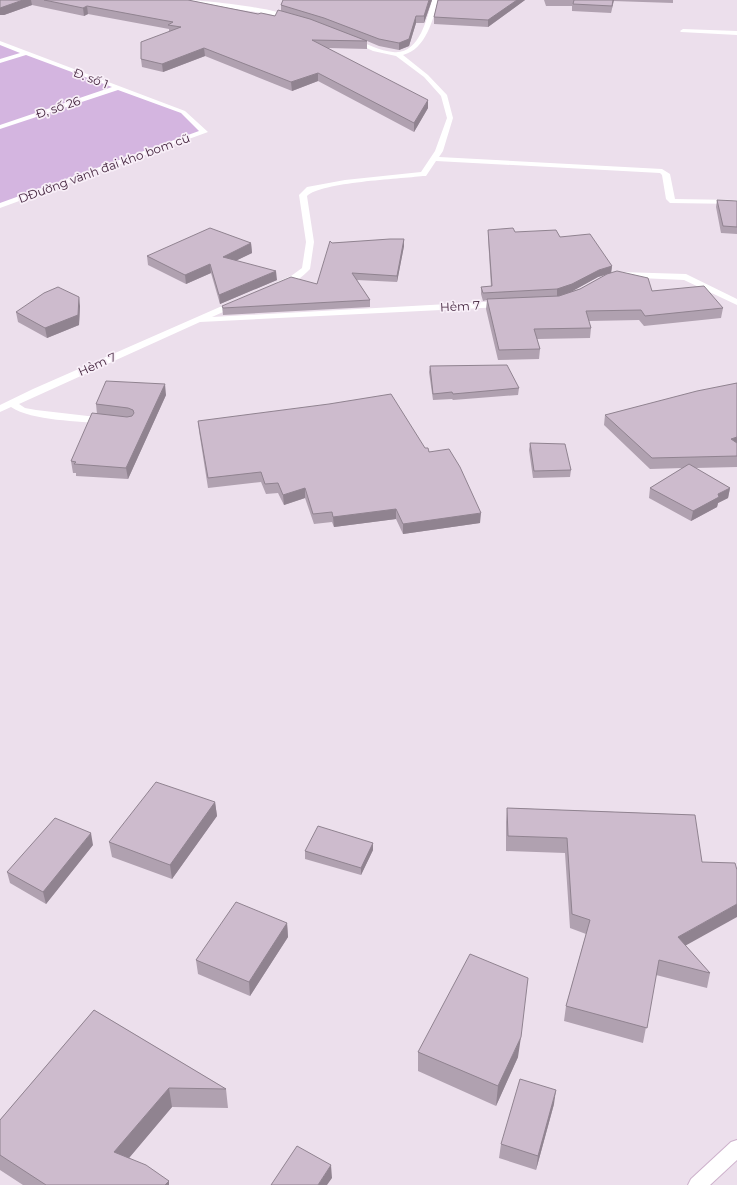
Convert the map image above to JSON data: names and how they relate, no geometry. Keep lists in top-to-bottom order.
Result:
{
  "streets": {
    "street": [
      "Đ. số 1",
      "Đ, số 26",
      "DĐường vành đai kho bom cũ",
      "Hẻm 7"
    ]
  },
  "crossings": [
    ["Đ. số 1", "Đ, số 26"],
    ["Đ. số 1", "DĐường vành đai kho bom cũ"]
  ]
}
